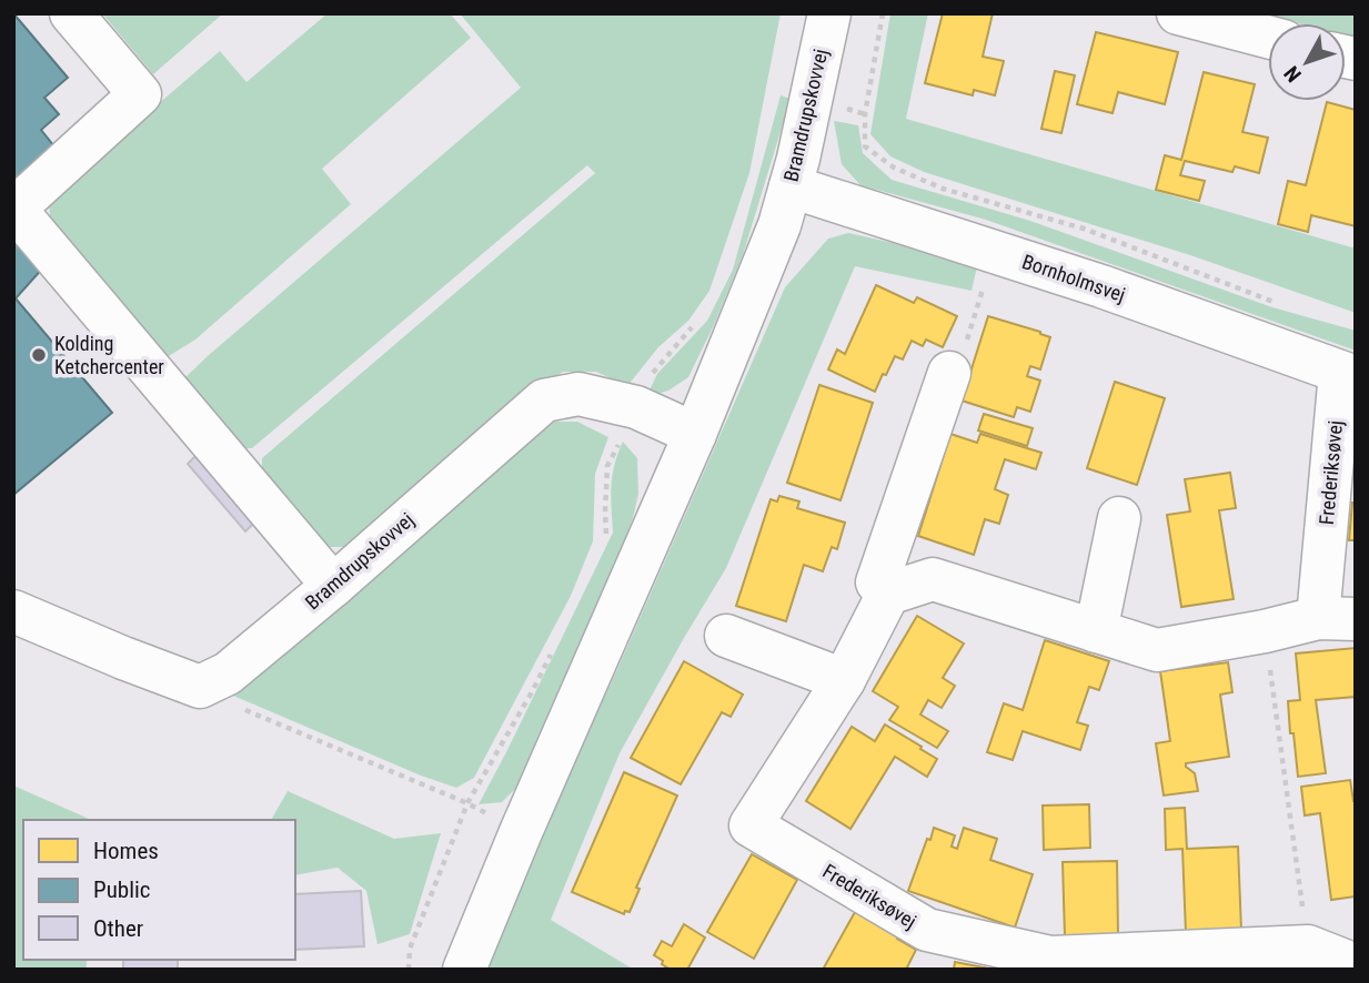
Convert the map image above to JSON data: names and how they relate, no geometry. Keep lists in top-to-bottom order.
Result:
{
  "streets": {
    "street": ["Bramdrupskovvej", "Bornholmsvej", "Frederiksøvej"]
  },
  "crossings": [
    ["Bramdrupskovvej", "Bornholmsvej"],
    ["Bornholmsvej", "Frederiksøvej"]
  ],
  "places": ["Kolding Ketchercenter"],
  "legend": ["Homes", "Public", "Other"],
  "north": "bottom left"
}
